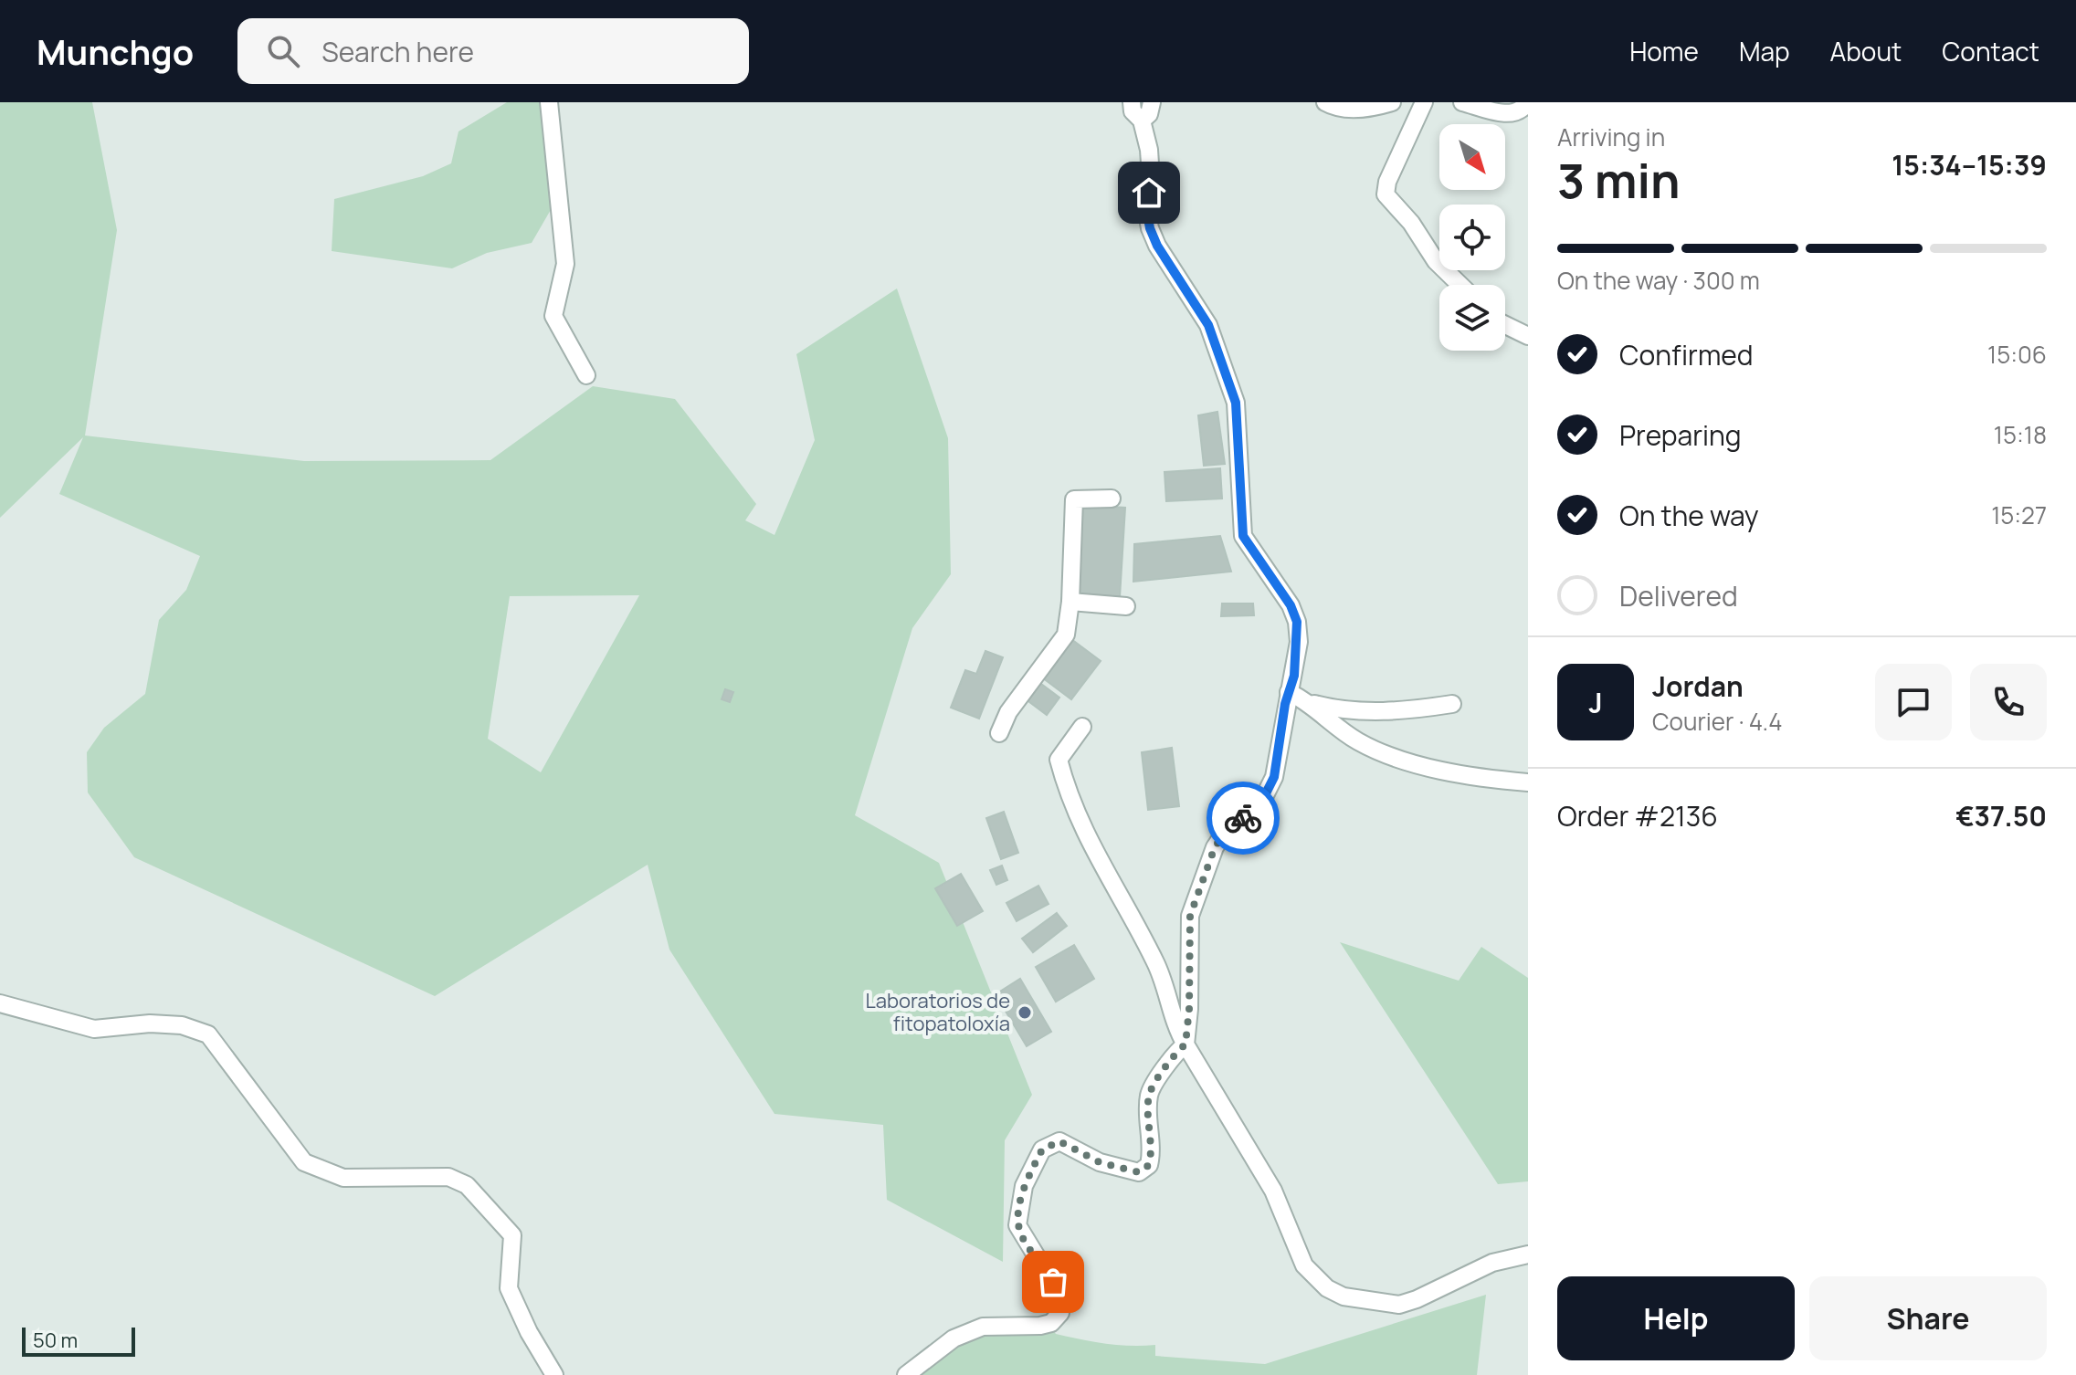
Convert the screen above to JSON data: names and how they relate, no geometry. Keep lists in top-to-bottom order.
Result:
{
  "places": ["Laboratorios de fitopatoloxía"],
  "scale_bar": "50 m",
  "north": "bottom right",
  "page": {
    "header": "Munchgo",
    "search": "Search here",
    "nav": [
      "Home",
      "Map",
      "About",
      "Contact"
    ],
    "heading": ["3 min", "Arriving in", "15:34–15:39"],
    "panel": [
      "Jordan",
      "Courier · 4.4",
      "Order #2136",
      "€37.50"
    ],
    "bar": "On the way · 300 m",
    "list": [
      ["Confirmed", "15:06"],
      ["Preparing", "15:18"],
      ["On the way", "15:27"],
      "Delivered"
    ],
    "round": "J",
    "buttons": ["Help", "Share"],
    "scale": "50 m"
  }
}
